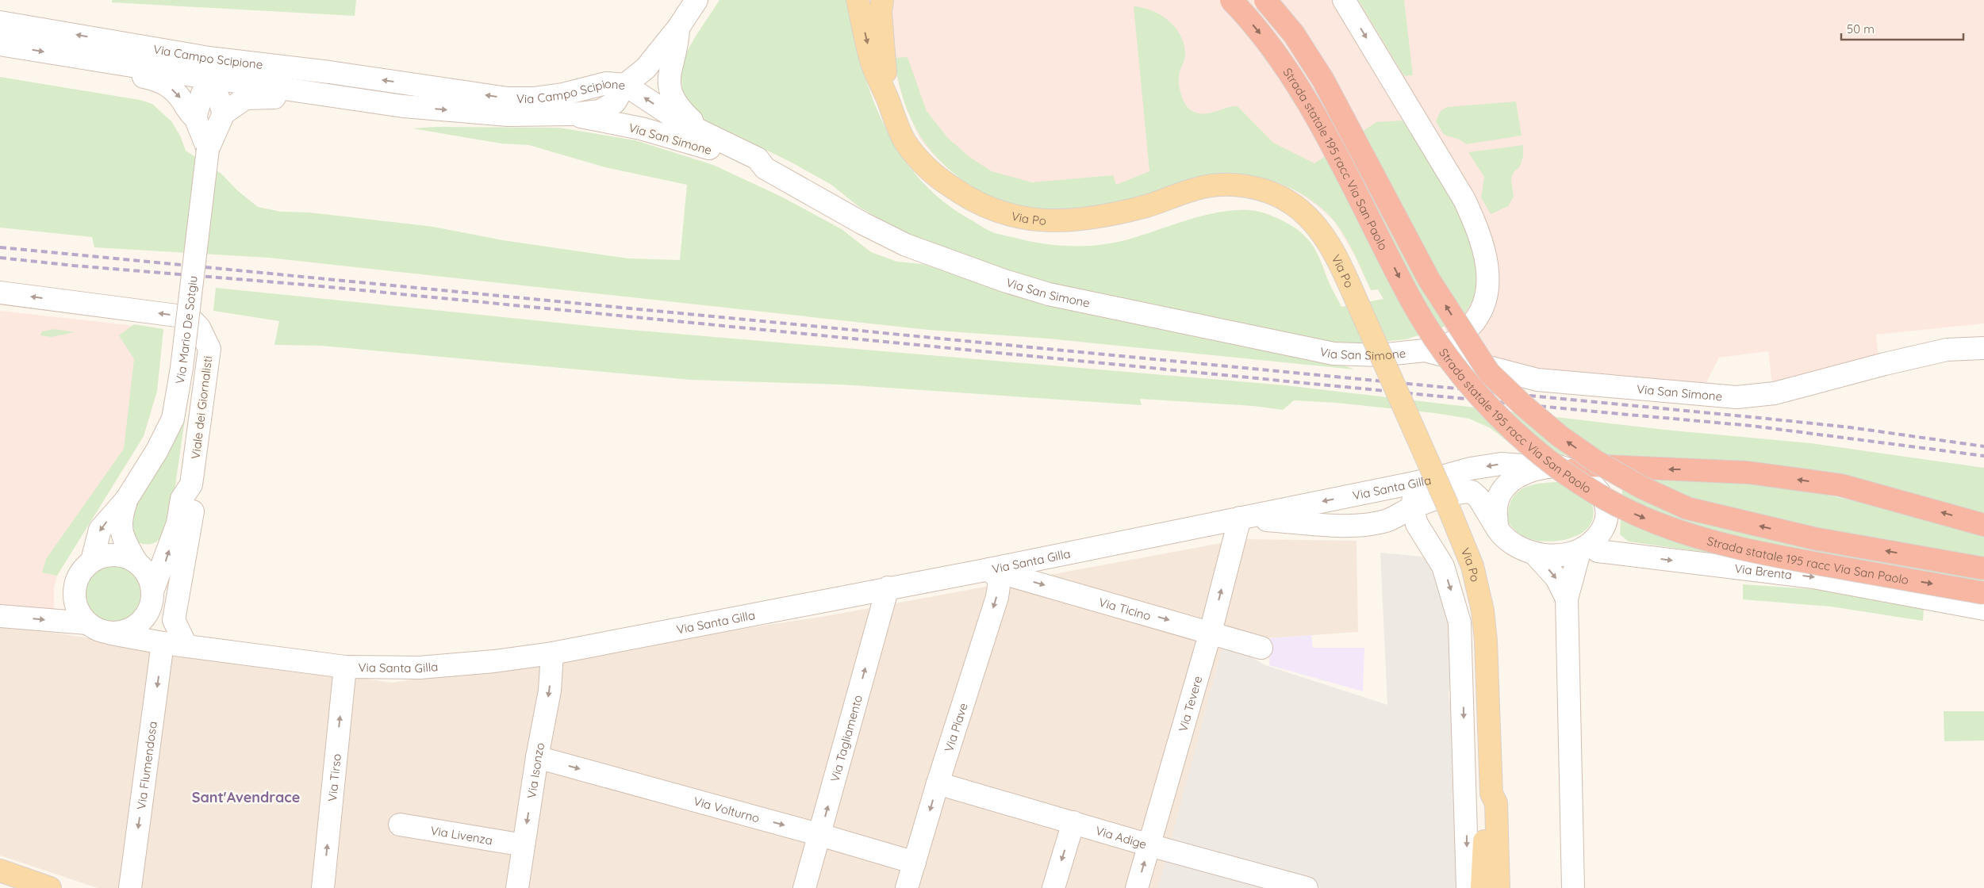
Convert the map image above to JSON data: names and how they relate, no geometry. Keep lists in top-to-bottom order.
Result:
{
  "streets": {
    "highway": ["Strada statale 195 racc Via San Paolo"],
    "main road": ["Via Po"],
    "street": [
      "Via Campo Scipione",
      "Via San Simone",
      "Via Mario De Sotgiu",
      "Viale dei Giornalisti",
      "Via Santa Gilla",
      "Via Brenta",
      "Via Ticino",
      "Via Tevere",
      "Via Piave",
      "Via Tagliamento",
      "Via Flumendosa",
      "Via Isonzo",
      "Via Tirso",
      "Via Volturno",
      "Via Livenza",
      "Via Adige"
    ]
  },
  "crossings": [
    ["Via Campo Scipione", "Via San Simone"],
    ["Via Campo Scipione", "Via Mario De Sotgiu"],
    ["Via Mario De Sotgiu", "Viale dei Giornalisti"],
    ["Via Mario De Sotgiu", "Via Santa Gilla"],
    ["Viale dei Giornalisti", "Via Santa Gilla"],
    ["Via Santa Gilla", "Via Brenta"],
    ["Via Santa Gilla", "Via Ticino"],
    ["Via Santa Gilla", "Via Tevere"],
    ["Via Santa Gilla", "Via Piave"],
    ["Via Santa Gilla", "Via Tagliamento"],
    ["Via Santa Gilla", "Via Flumendosa"],
    ["Via Santa Gilla", "Via Isonzo"],
    ["Via Santa Gilla", "Via Tirso"],
    ["Via Ticino", "Via Tevere"],
    ["Via Ticino", "Via Piave"],
    ["Via Tevere", "Via Adige"],
    ["Via Piave", "Via Volturno"],
    ["Via Piave", "Via Adige"],
    ["Via Tagliamento", "Via Volturno"],
    ["Via Isonzo", "Via Volturno"],
    ["Via Isonzo", "Via Livenza"]
  ],
  "one_way": [
    "Via Brenta",
    "Via Ticino",
    "Via Tevere",
    "Via Piave",
    "Via Tagliamento",
    "Via Flumendosa",
    "Via Isonzo",
    "Via Tirso",
    "Via Volturno"
  ],
  "districts": ["Sant'Avendrace"],
  "scale_bar": "50 m"
}
